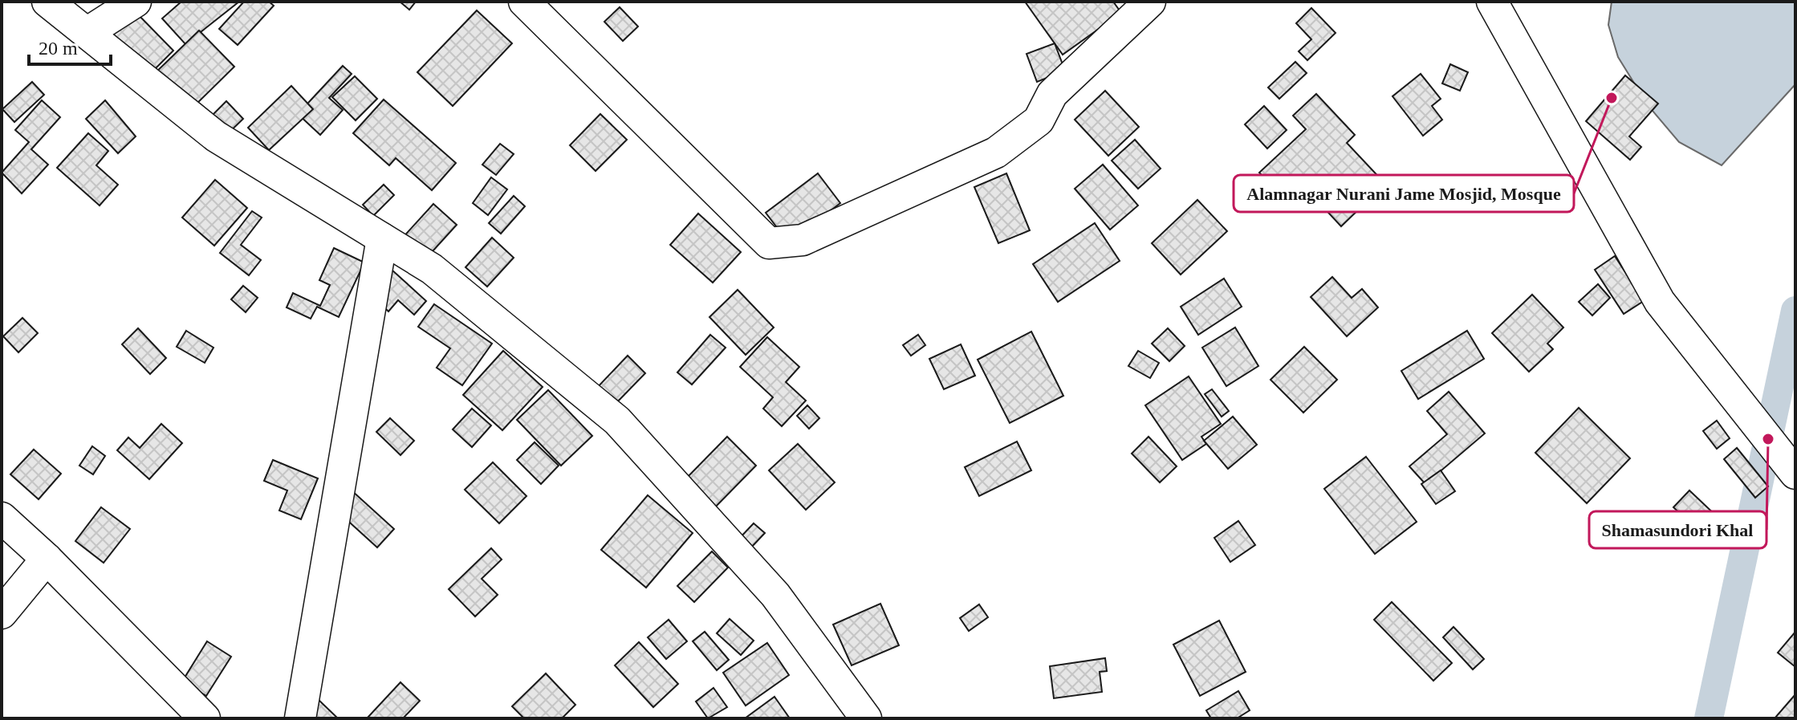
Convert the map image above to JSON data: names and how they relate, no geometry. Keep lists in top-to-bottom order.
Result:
{
  "places": ["Alamnagar Nurani Jame Mosjid, Mosque", "Shamasundori Khal"],
  "scale_bar": "20 m"
}
